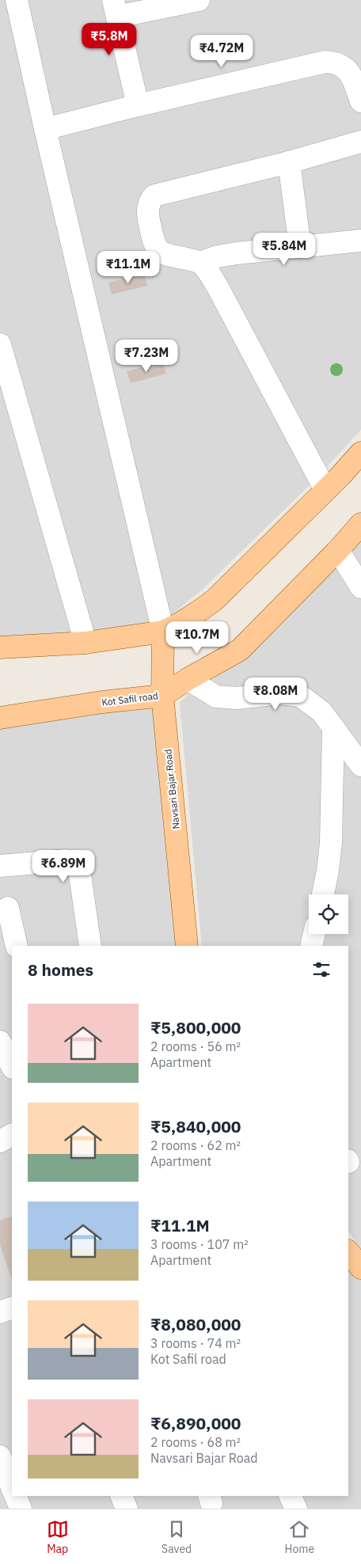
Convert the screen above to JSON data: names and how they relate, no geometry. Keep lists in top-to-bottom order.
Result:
{
  "streets": {
    "main road": ["Kot Safil road", "Navsari Bajar Road"]
  },
  "crossings": [
    ["Kot Safil road", "Navsari Bajar Road"]
  ],
  "page": {
    "price": [
      "₹5.8M",
      "₹4.72M",
      "₹5.84M",
      "₹11.1M",
      "₹7.23M",
      "₹10.7M",
      "₹8.08M",
      "₹6.89M"
    ],
    "heading": "8 homes",
    "list": [
      {
        "name": "₹5,800,000",
        "note": "2 rooms · 56 m² · Apartment"
      },
      {
        "name": "₹5,840,000",
        "note": "2 rooms · 62 m² · Apartment"
      },
      {
        "name": "₹11.1M",
        "note": "3 rooms · 107 m² · Apartment"
      },
      {
        "name": "₹8,080,000",
        "note": "3 rooms · 74 m² · Kot Safil road"
      },
      {
        "name": "₹6,890,000",
        "note": "2 rooms · 68 m² · Navsari Bajar Road"
      }
    ],
    "tabs": ["Map", "Saved", "Home"]
  }
}
